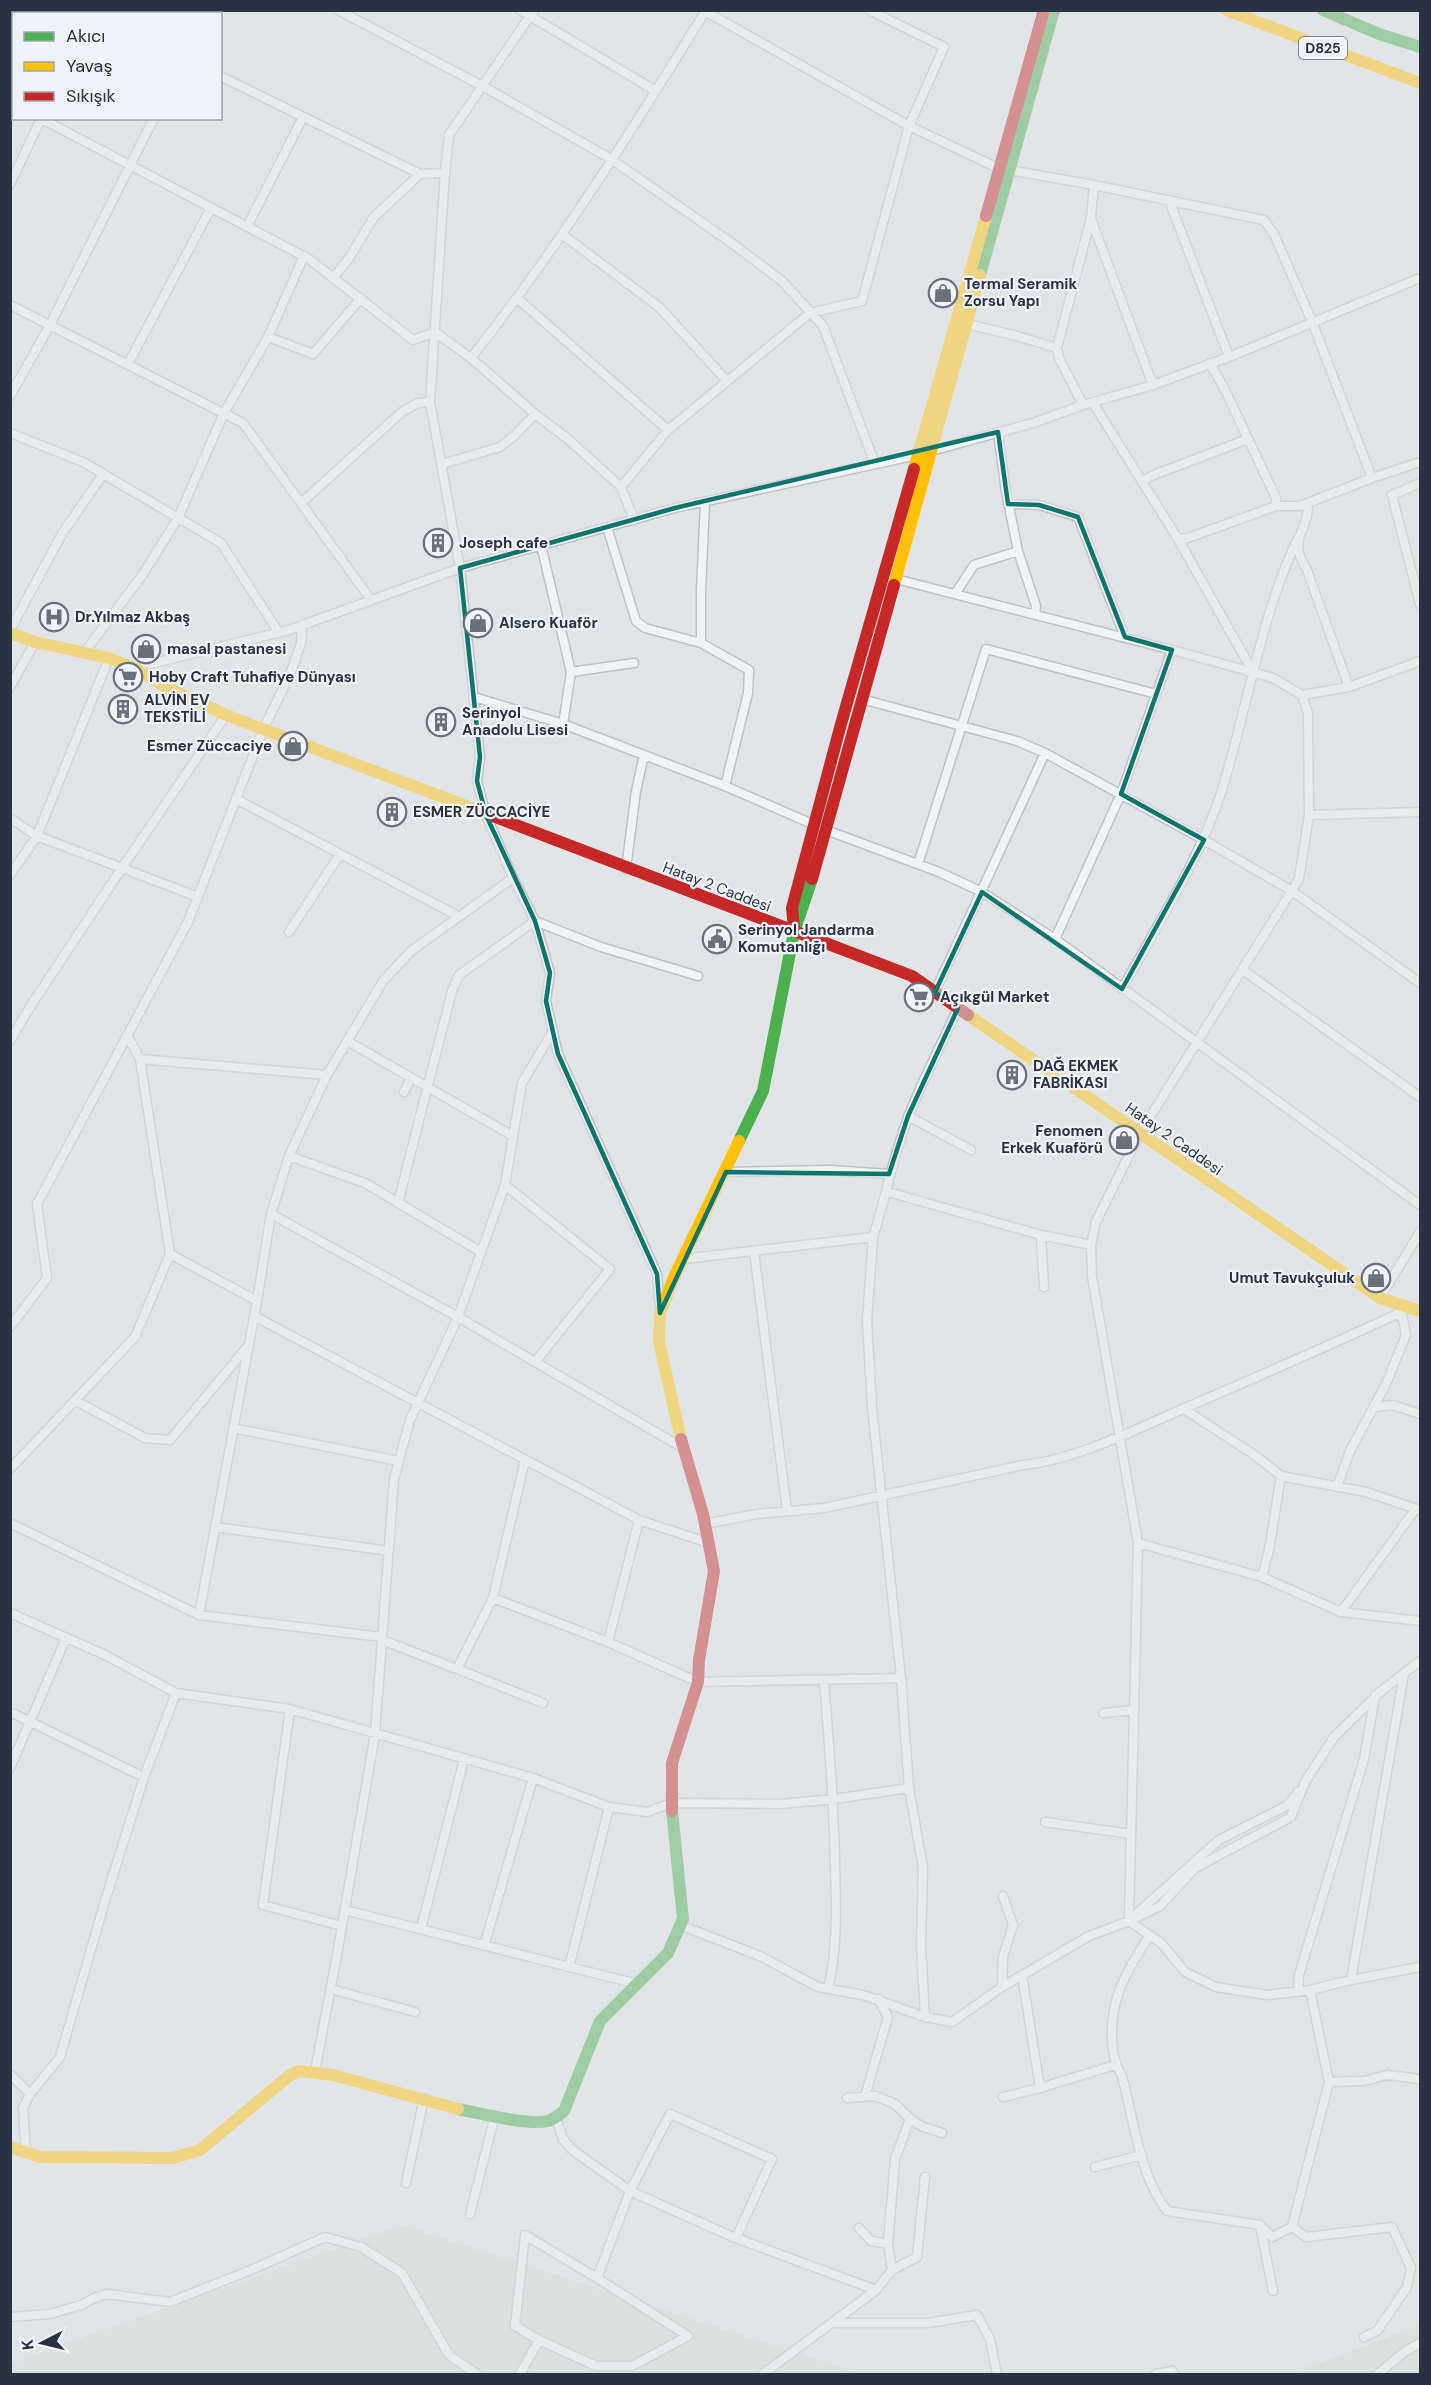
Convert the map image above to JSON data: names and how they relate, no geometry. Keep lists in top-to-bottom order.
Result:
{
  "streets": {
    "main road": ["D825", "Hatay 2 Caddesi"]
  },
  "places": {
    "shop": [
      "Termal Seramik Zorsu Yapı",
      "Alsero Kuaför",
      "masal pastanesi",
      "Esmer Züccaciye",
      "Fenomen Erkek Kuaförü",
      "Umut Tavukçuluk"
    ],
    "building": [
      "Joseph cafe",
      "ALVİN EV TEKSTİLİ",
      "Serinyol Anadolu Lisesi",
      "ESMER ZÜCCACİYE",
      "DAĞ EKMEK FABRİKASI"
    ],
    "hospital": ["Dr.Yılmaz Akbaş"],
    "supermarket": ["Hoby Craft Tuhafiye Dünyası", "Açıkgül Market"],
    "public building": ["Serinyol Jandarma Komutanlığı"]
  },
  "legend": ["Akıcı", "Yavaş", "Sıkışık"],
  "north": "left"
}
